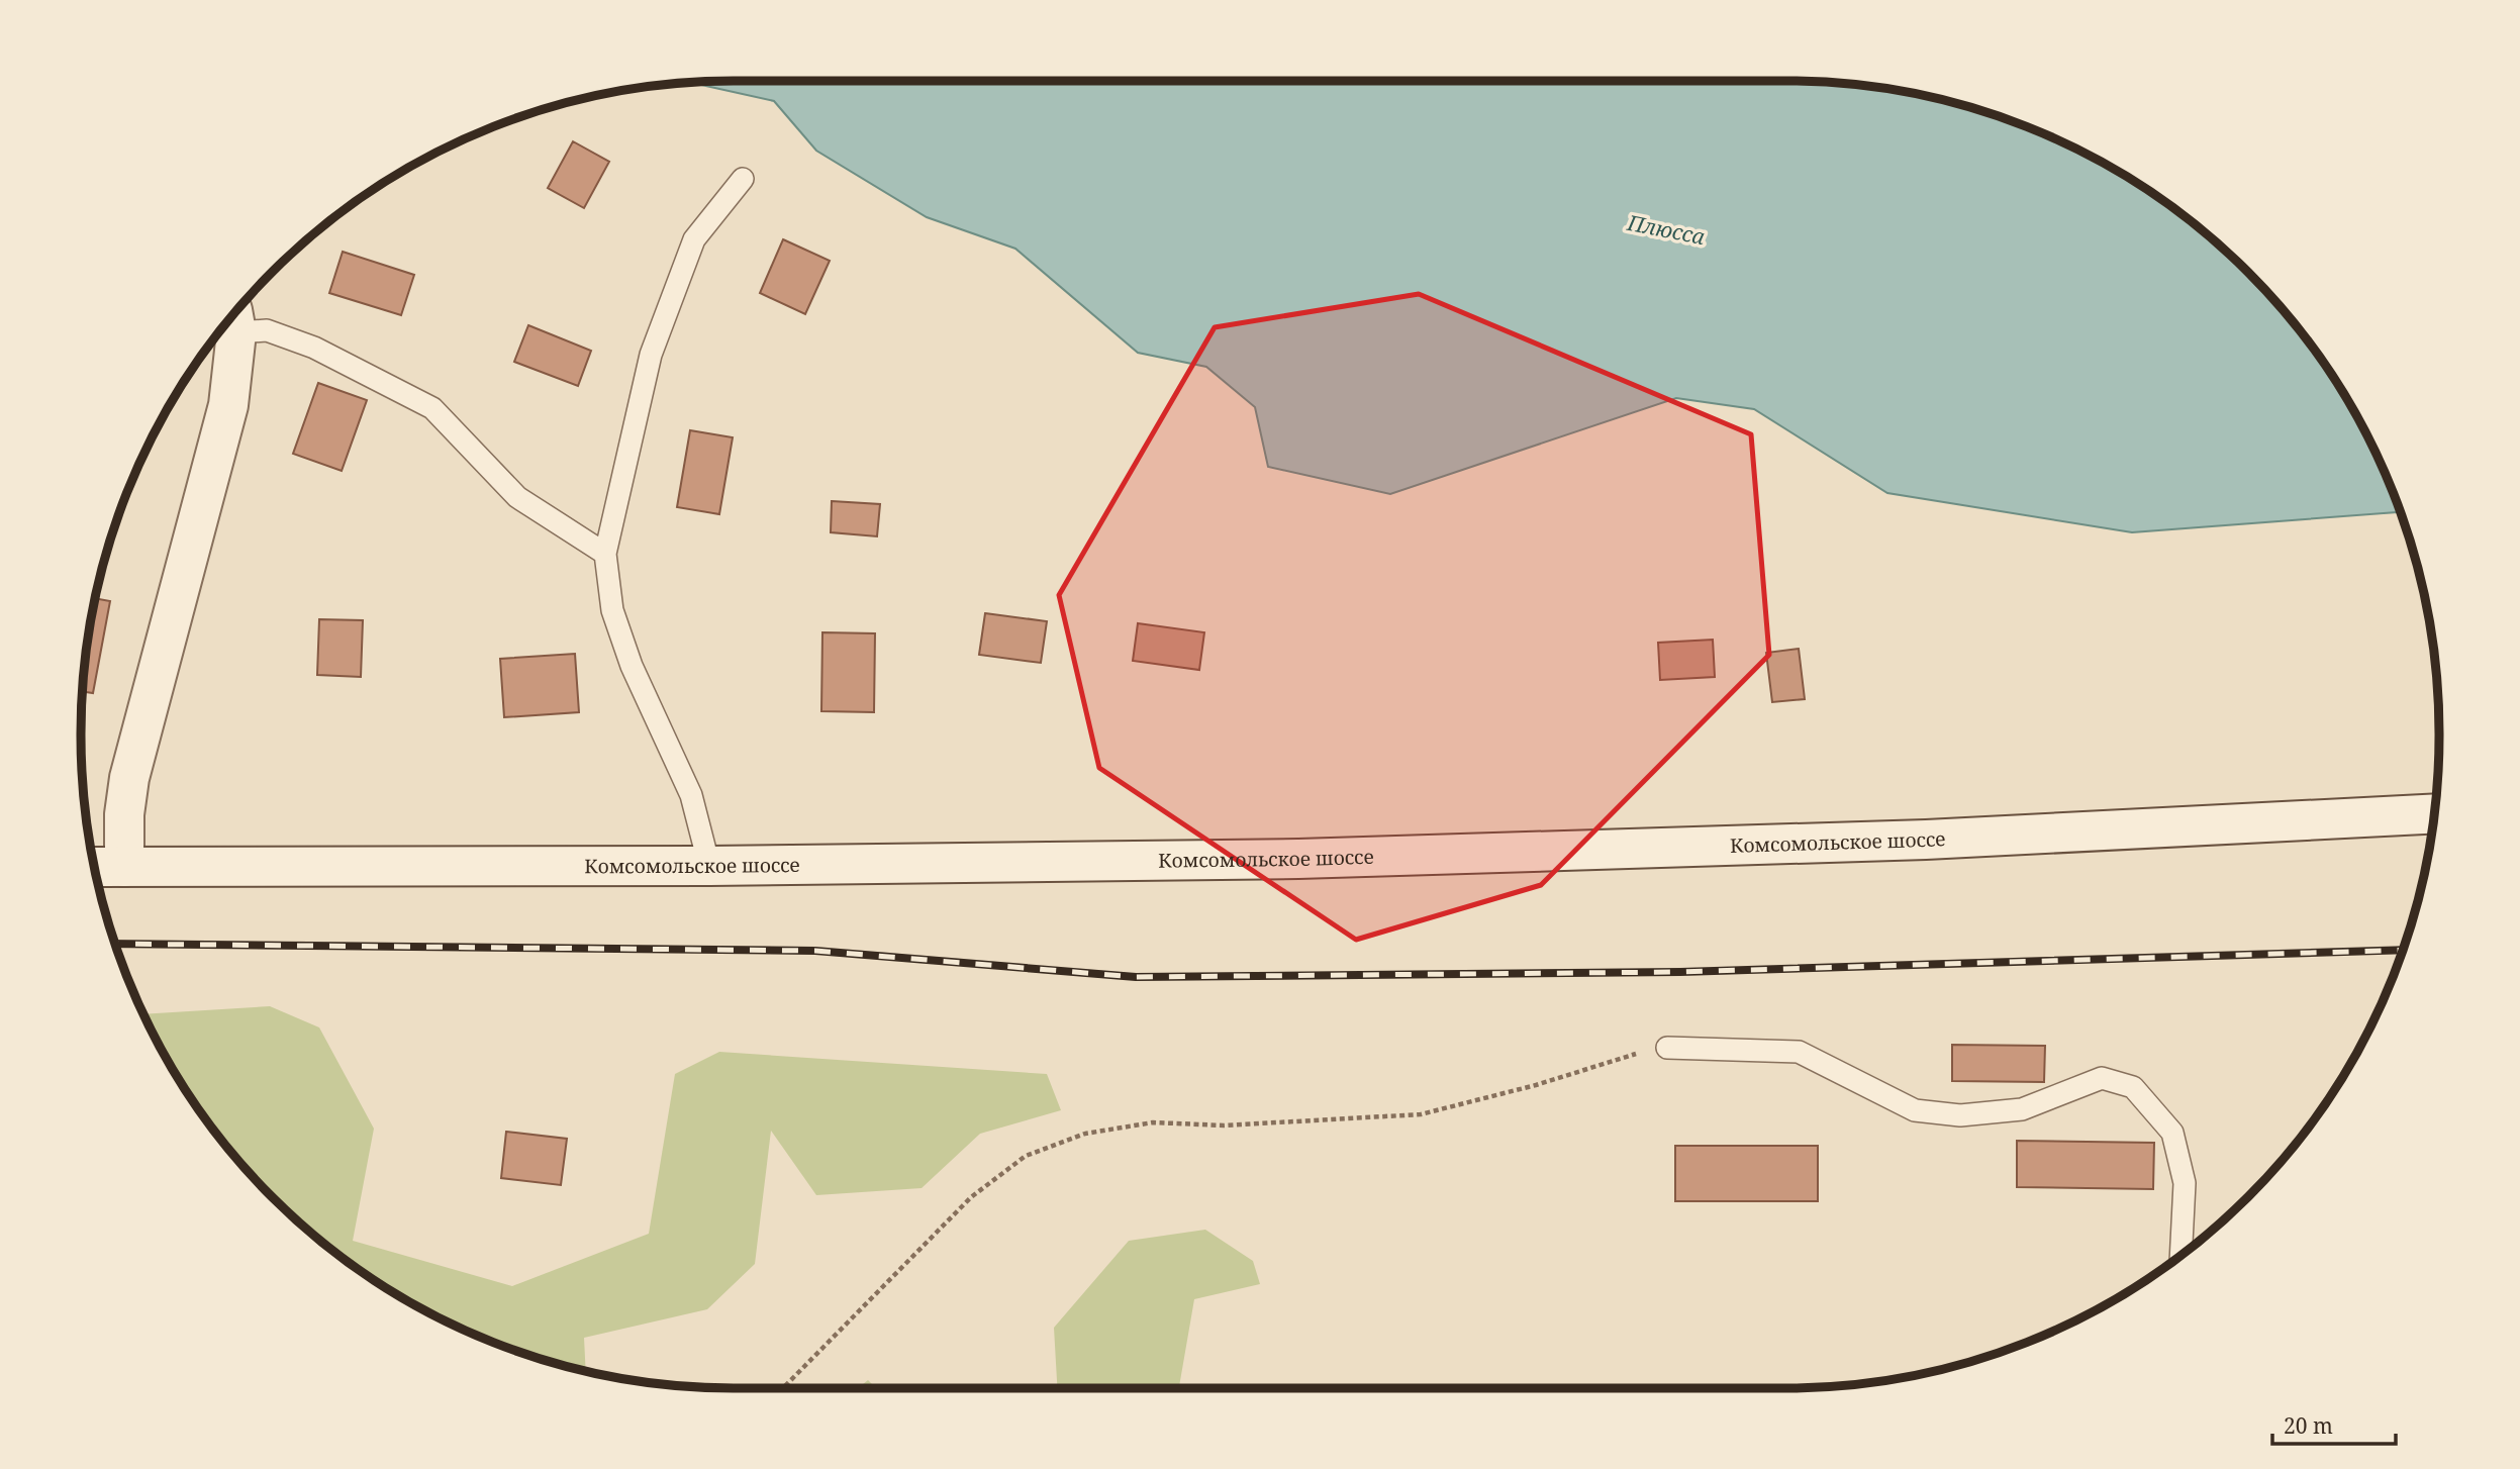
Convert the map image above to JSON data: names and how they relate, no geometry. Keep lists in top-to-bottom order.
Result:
{
  "streets": {
    "main road": ["Комсомольское шоссе"]
  },
  "water": ["Плюсса"],
  "scale_bar": "20 m"
}
